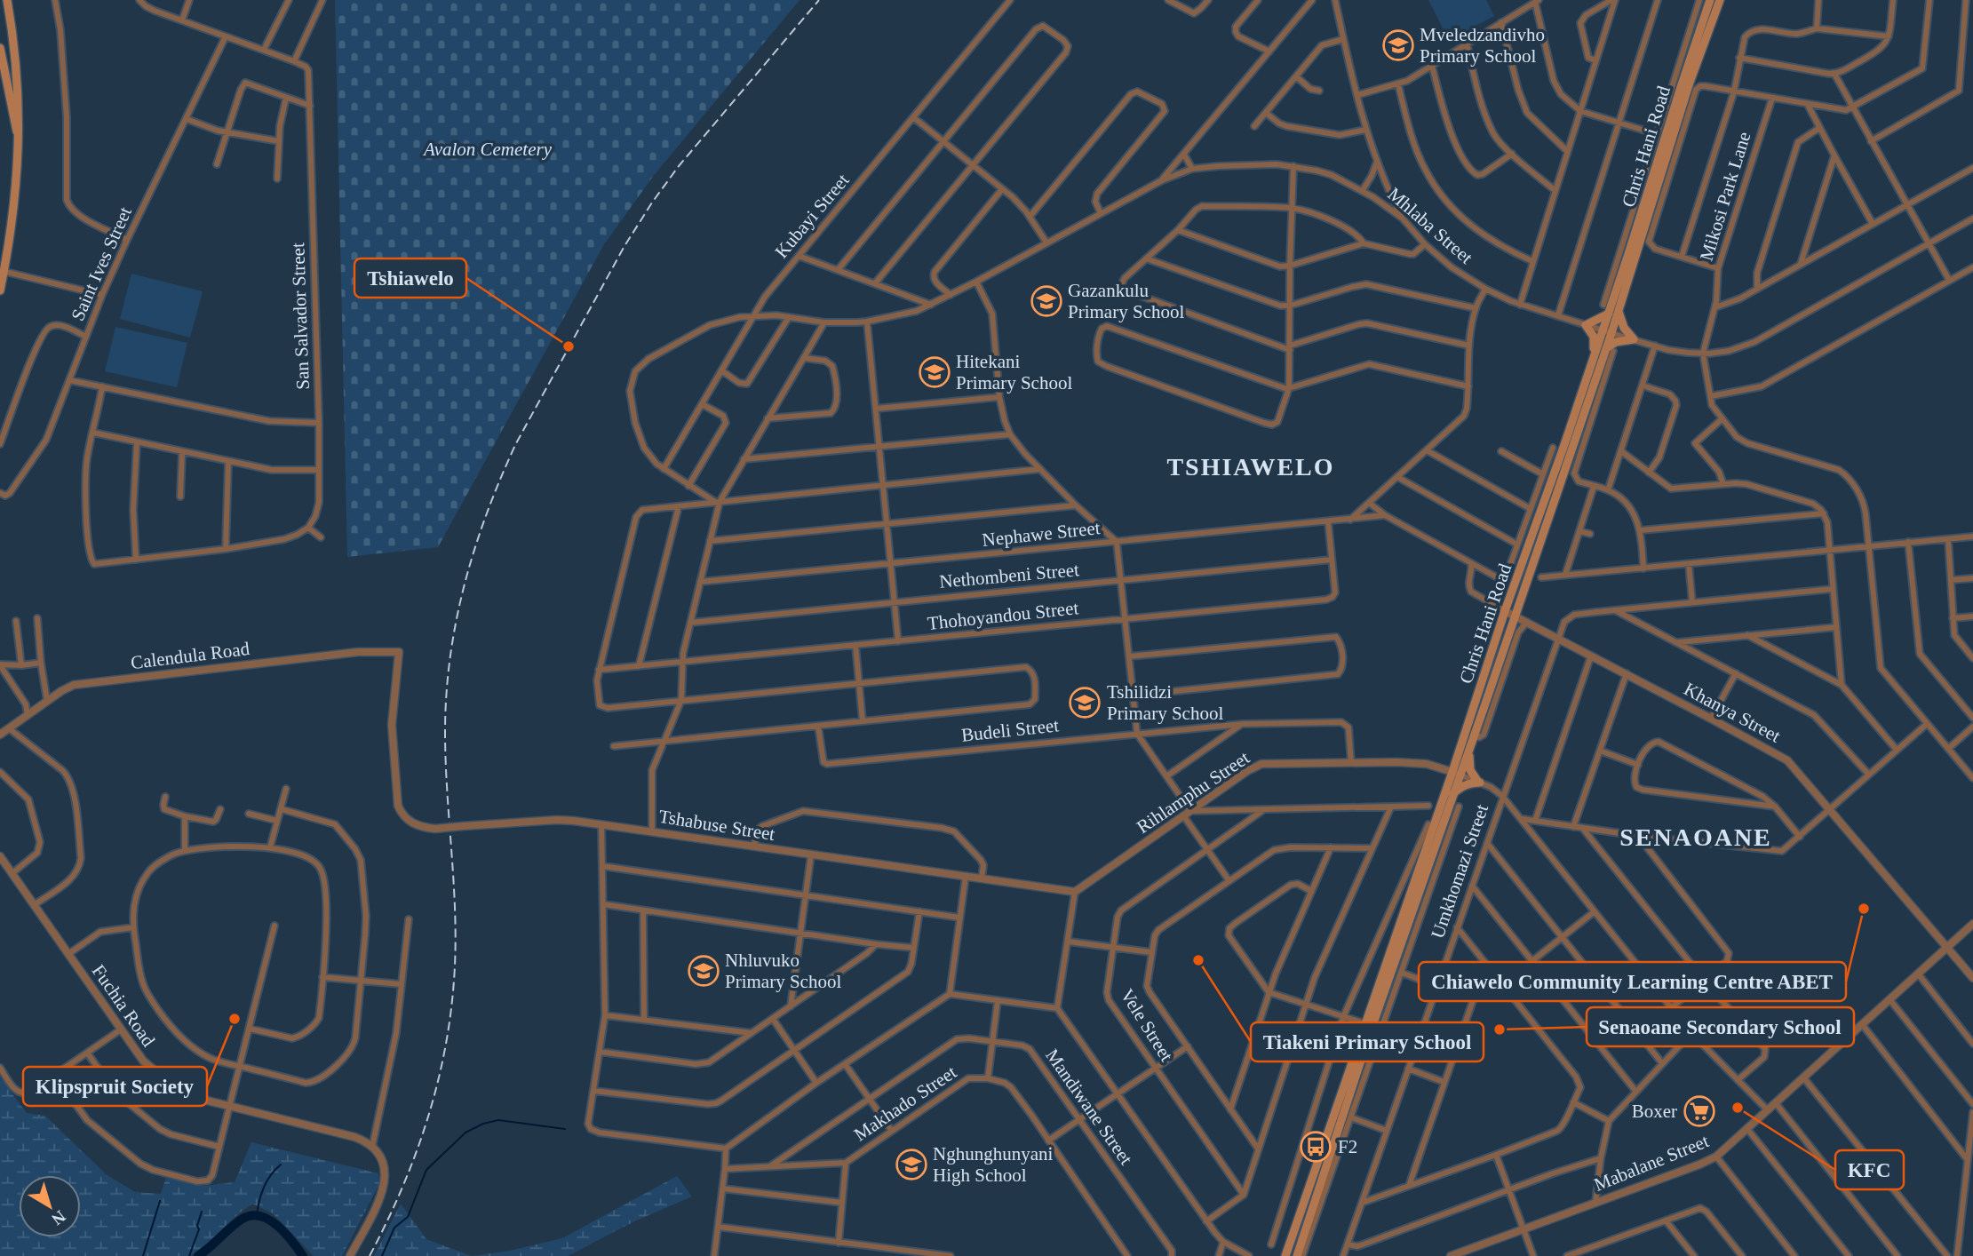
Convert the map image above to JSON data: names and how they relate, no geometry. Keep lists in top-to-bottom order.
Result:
{
  "streets": {
    "main road": ["Chris Hani Road"],
    "street": [
      "Mikosi Park Lane",
      "Kubayi Street",
      "Mhlaba Street",
      "Saint Ives Street",
      "San Salvador Street",
      "Nephawe Street",
      "Nethombeni Street",
      "Thohoyandou Street",
      "Calendula Road",
      "Khanya Street",
      "Budeli Street",
      "Rihlamphu Street",
      "Tshabuse Street",
      "Umkhomazi Street",
      "Fuchia Road",
      "Vele Street",
      "Makhado Street",
      "Mandiwane Street",
      "Mabalane Street"
    ]
  },
  "crossings": [
    ["Chris Hani Road", "Mhlaba Street"],
    ["Chris Hani Road", "Khanya Street"],
    ["Chris Hani Road", "Rihlamphu Street"],
    ["Mikosi Park Lane", "Mhlaba Street"],
    ["Kubayi Street", "Mhlaba Street"],
    ["Nephawe Street", "Thohoyandou Street"],
    ["Nethombeni Street", "Thohoyandou Street"],
    ["Calendula Road", "Tshabuse Street"],
    ["Khanya Street", "Umkhomazi Street"],
    ["Khanya Street", "Mabalane Street"],
    ["Budeli Street", "Rihlamphu Street"],
    ["Rihlamphu Street", "Tshabuse Street"],
    ["Makhado Street", "Mandiwane Street"]
  ],
  "districts": ["TSHIAWELO", "SENAOANE"],
  "parks": ["Avalon Cemetery"],
  "places": {
    "school or university": [
      "Mveledzandivho Primary School",
      "Gazankulu Primary School",
      "Hitekani Primary School",
      "Tshilidzi Primary School",
      "Nhluvuko Primary School",
      "Nghunghunyani High School"
    ],
    "other": [
      "Tshiawelo",
      "Chiawelo Community Learning Centre ABET",
      "Tiakeni Primary School",
      "Klipspruit Society",
      "Senaoane Secondary School",
      "KFC"
    ],
    "supermarket": ["Boxer"],
    "bus stop": ["F2"]
  },
  "north": "bottom right"
}
